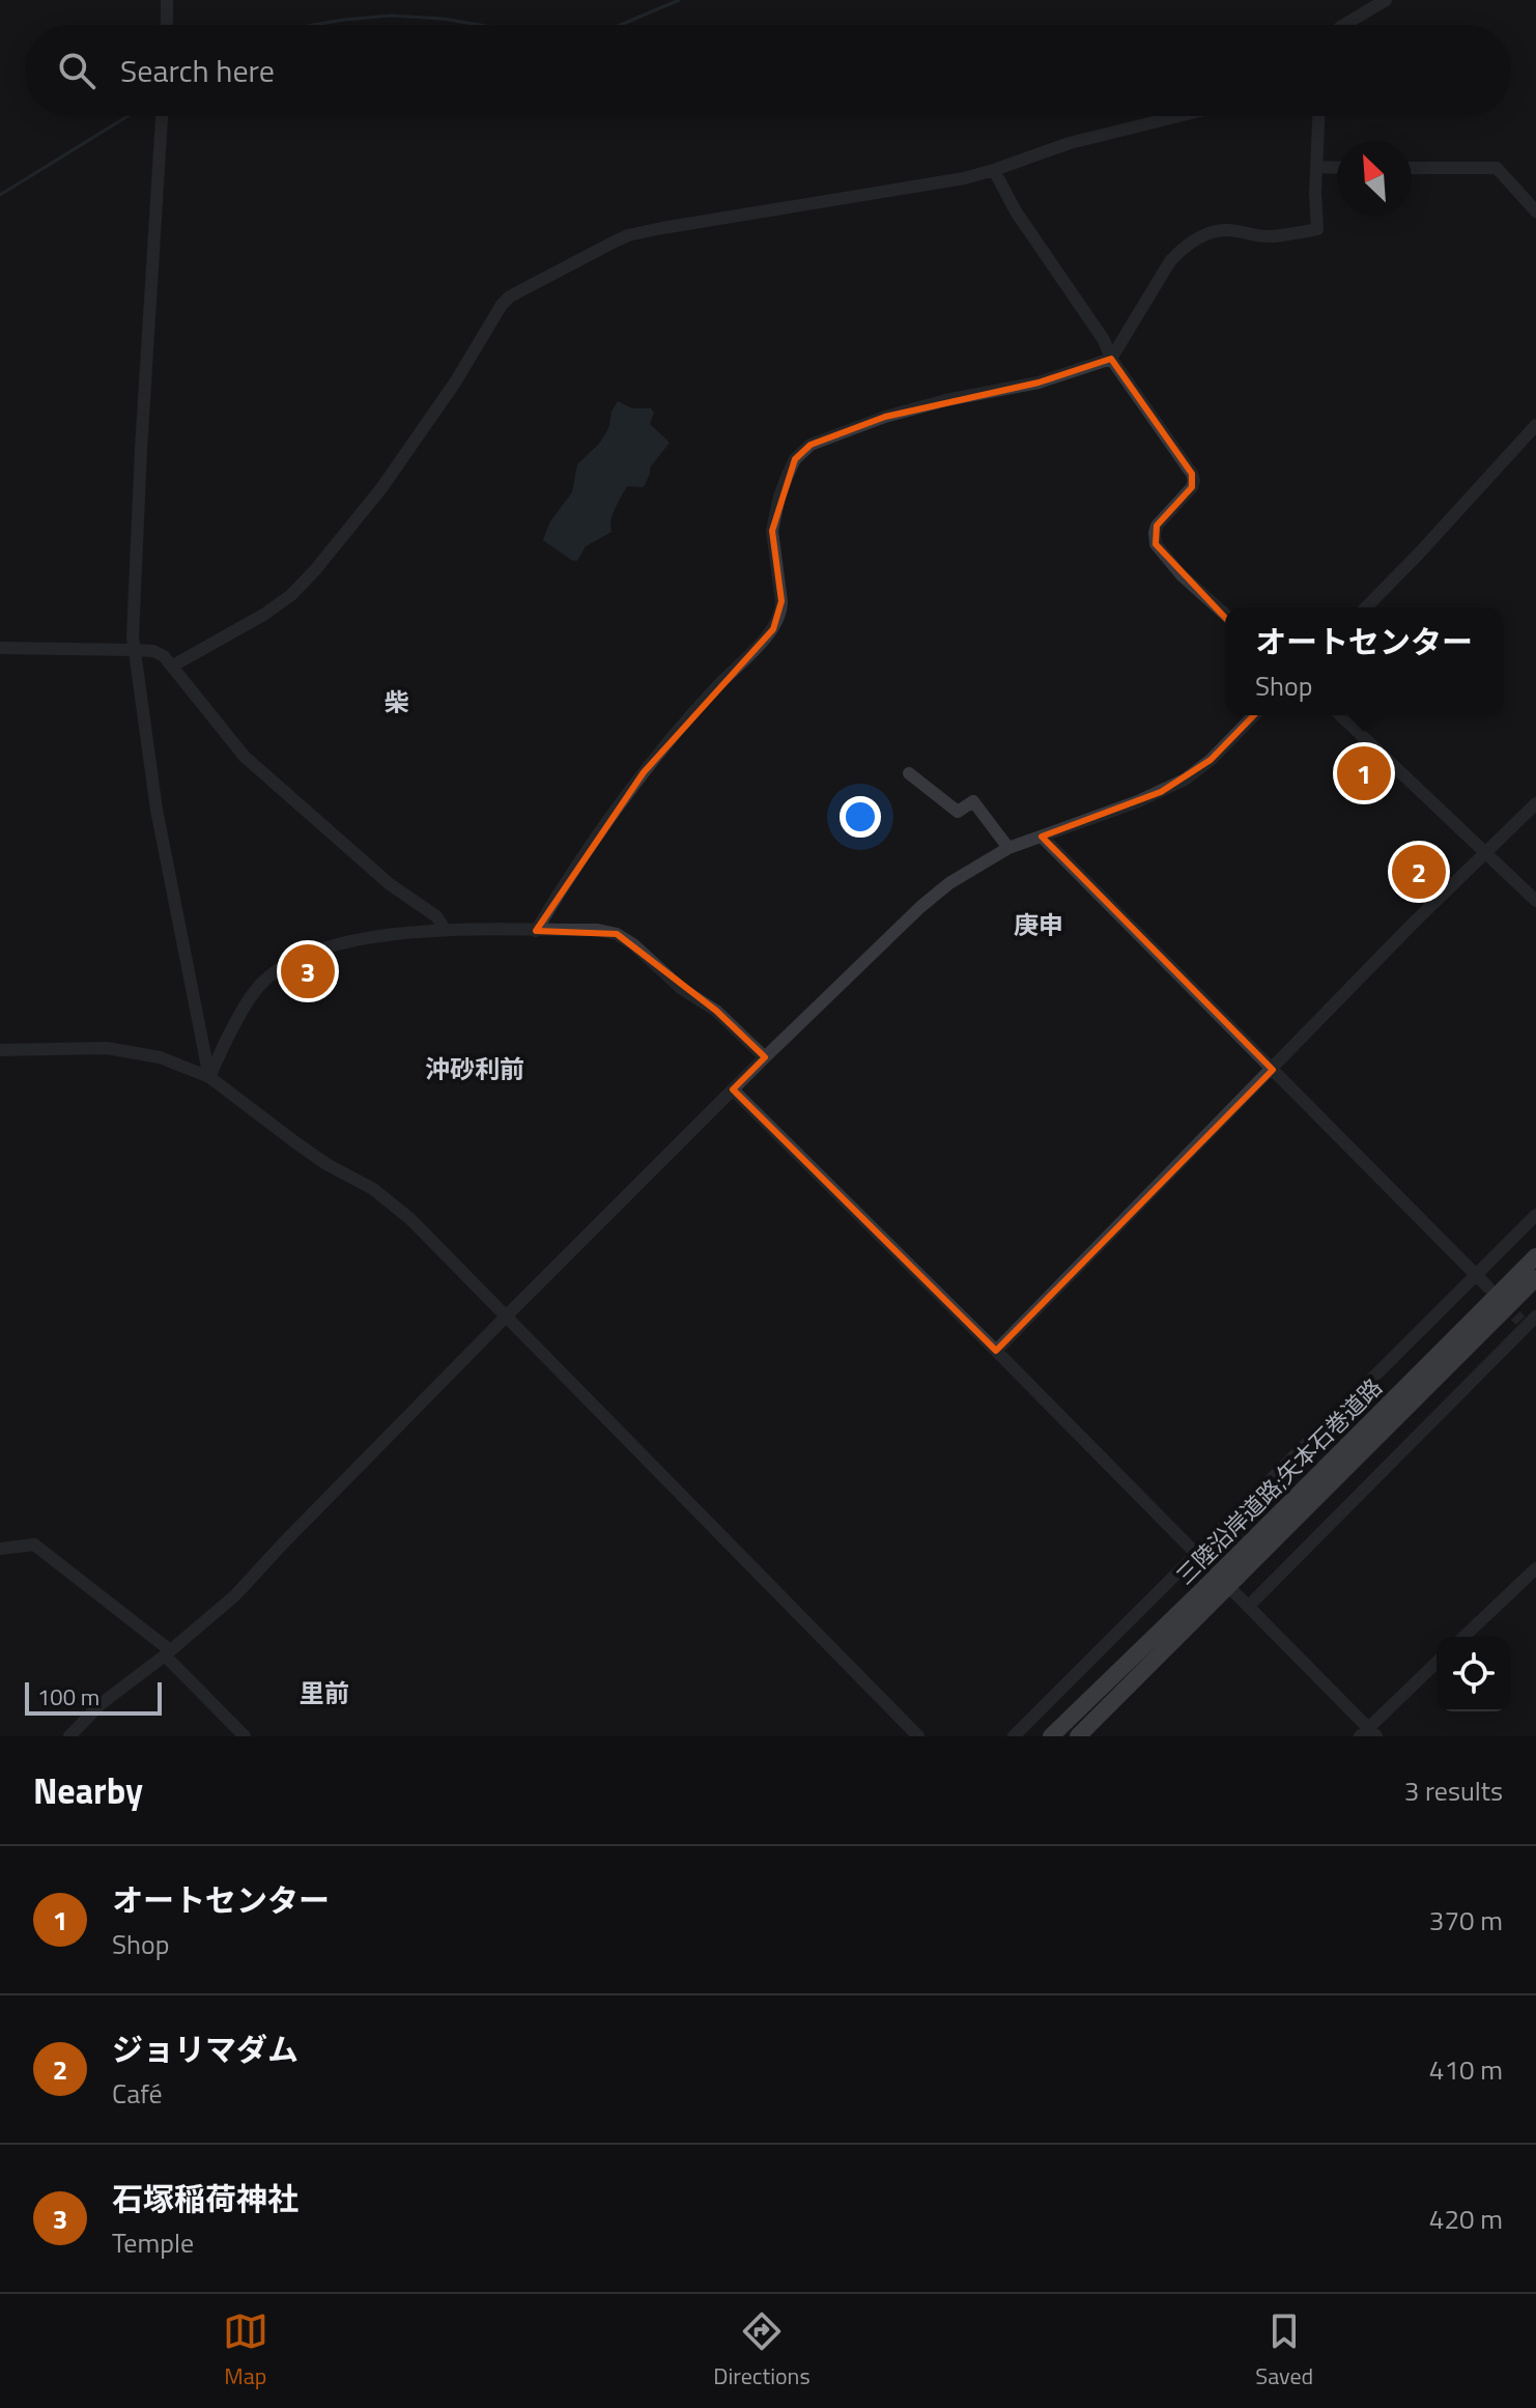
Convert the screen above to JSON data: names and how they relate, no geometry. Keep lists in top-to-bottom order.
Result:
{
  "streets": {
    "highway": ["三陸沿岸道路;矢本石巻道路"]
  },
  "districts": [
    "柴",
    "庚申",
    "沖砂利前",
    "里前"
  ],
  "scale_bar": "100 m",
  "north": "top left",
  "page": {
    "search": "Search here",
    "popup": ["オートセンター", "Shop"],
    "pins": ["1", "2", "3"],
    "scale": "100 m",
    "heading": ["Nearby", "3 results"],
    "list": [
      {
        "mark": "1",
        "name": "オートセンター",
        "note": "Shop",
        "value": "370 m"
      },
      {
        "mark": "2",
        "name": "ジョリマダム",
        "note": "Café",
        "value": "410 m"
      },
      {
        "mark": "3",
        "name": "石塚稲荷神社",
        "note": "Temple",
        "value": "420 m"
      }
    ],
    "nav": ["Map", "Directions", "Saved"]
  }
}
